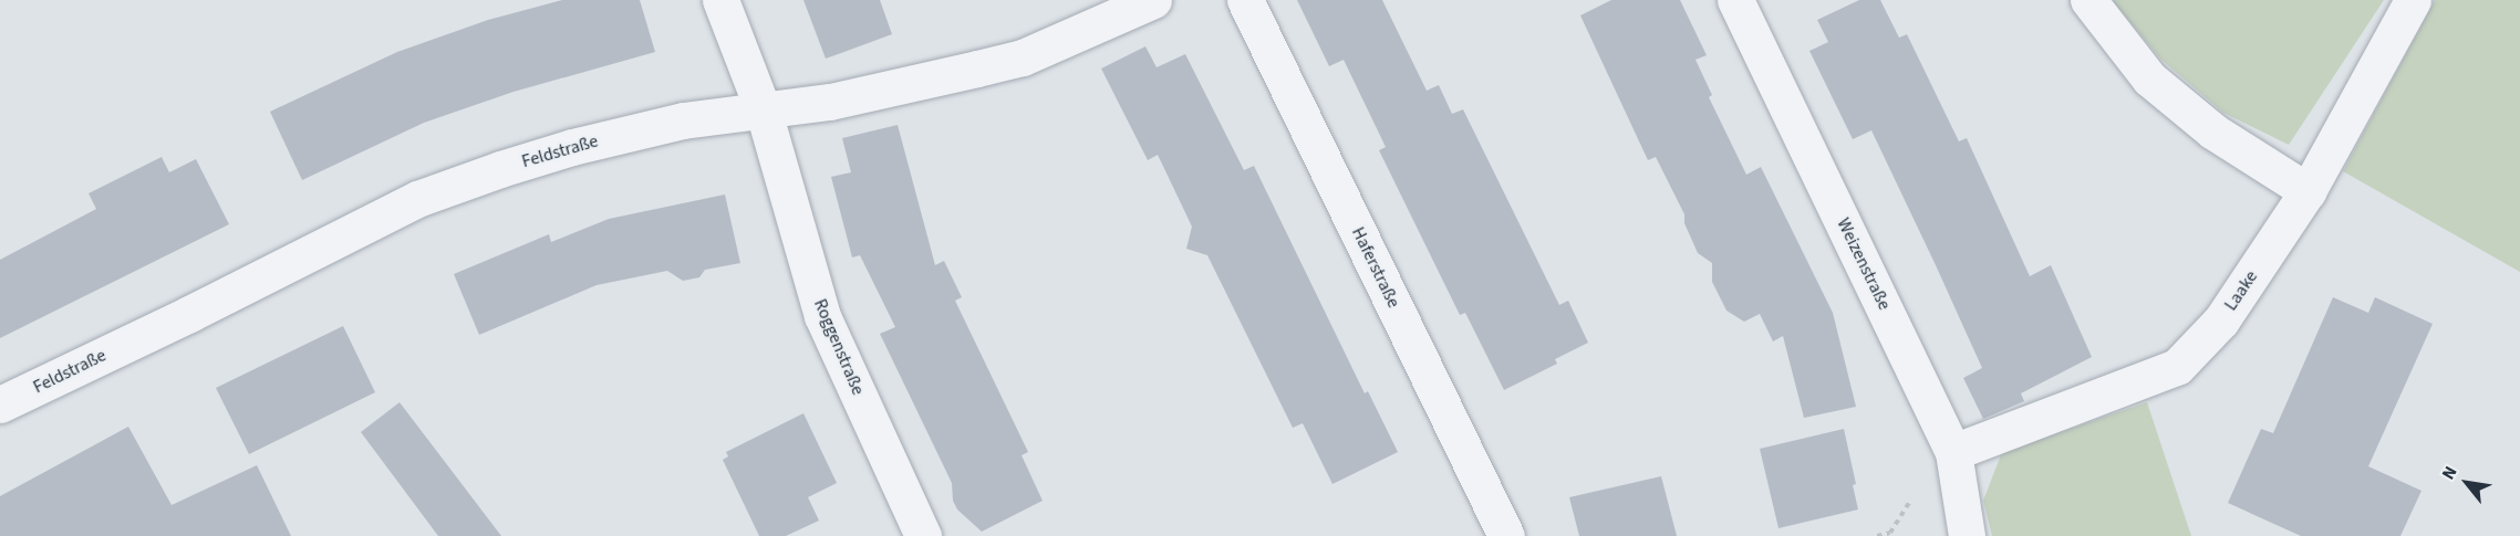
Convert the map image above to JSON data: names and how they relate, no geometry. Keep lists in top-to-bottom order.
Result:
{
  "streets": {
    "street": [
      "Feldstraße",
      "Weizenstraße",
      "Haferstraße",
      "Laake",
      "Roggenstraße"
    ]
  },
  "crossings": [
    ["Feldstraße", "Roggenstraße"],
    ["Weizenstraße", "Laake"]
  ],
  "north": "top left"
}
